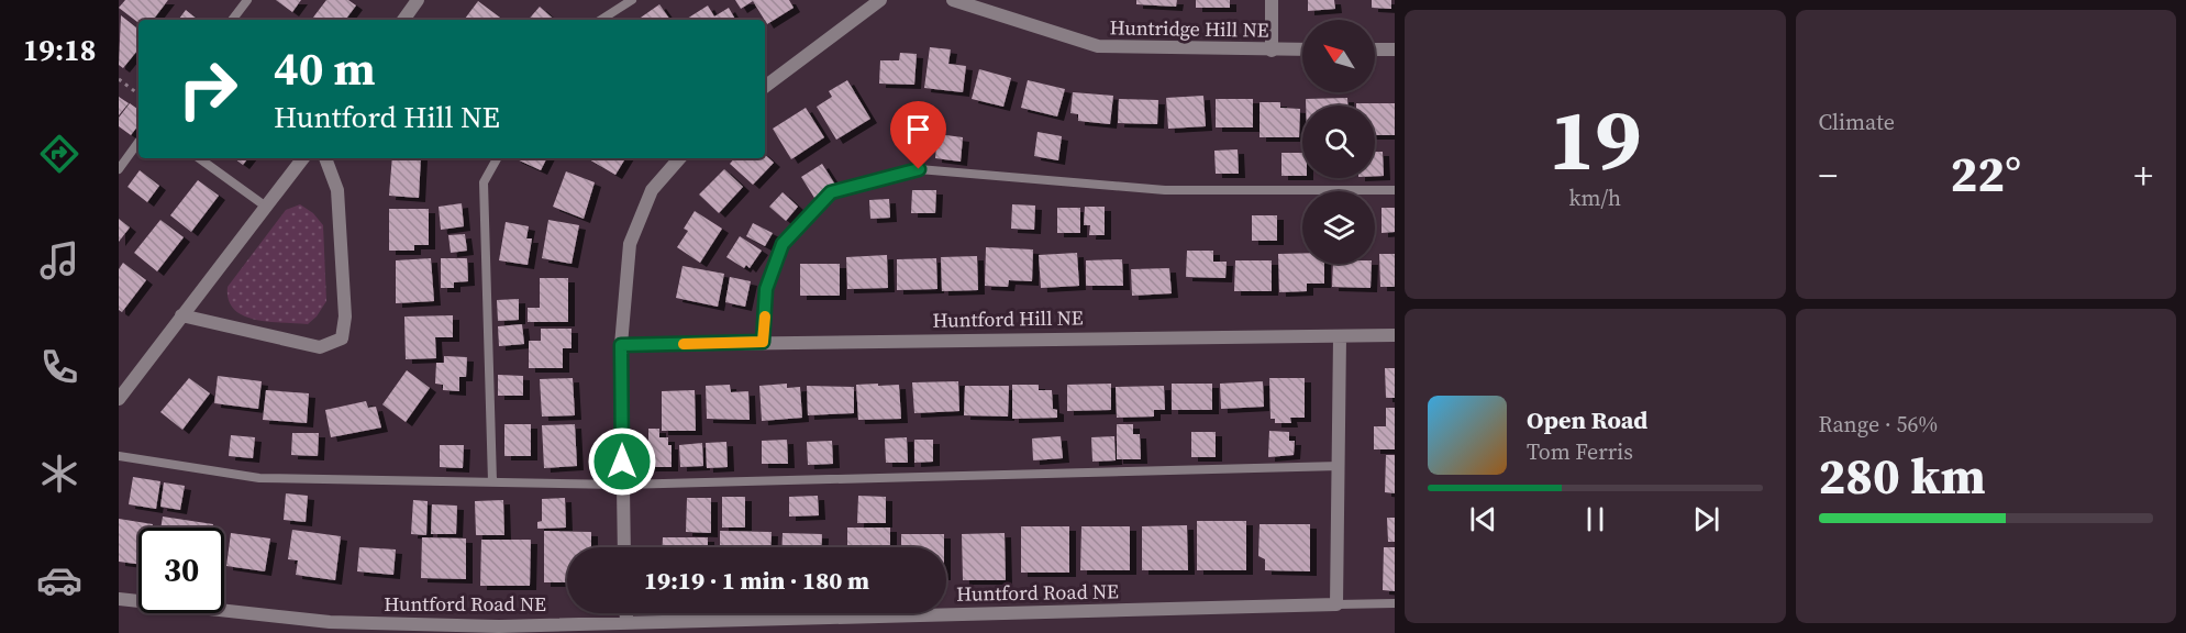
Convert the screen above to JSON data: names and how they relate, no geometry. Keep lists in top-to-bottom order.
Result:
{
  "streets": {
    "street": ["Huntridge Hill NE", "Huntford Hill NE", "Huntford Road NE"]
  },
  "north": "top left",
  "page": {
    "tabs": "19:18",
    "tile": [
      ["19", "km/h"],
      "Climate",
      ["Range · 56%", "280 km"]
    ],
    "turn": ["40 m", "Huntford Hill NE"],
    "heat": ["−", "22°", "+"],
    "song": ["Open Road", "Tom Ferris"],
    "limit": "30",
    "trip": "19:19 · 1 min · 180 m"
  }
}
